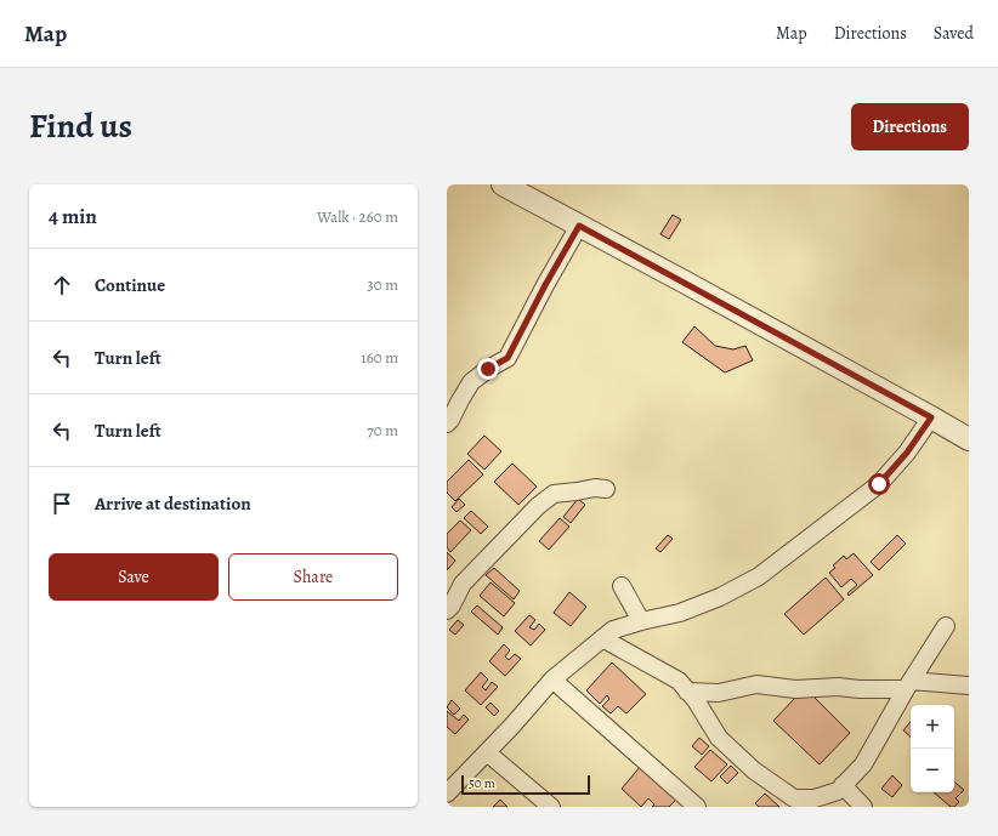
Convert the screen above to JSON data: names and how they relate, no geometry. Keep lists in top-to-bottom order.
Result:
{
  "scale_bar": "50 m",
  "page": {
    "header": "Map",
    "nav": ["Map", "Directions", "Saved"],
    "title": "Find us",
    "buttons": [
      "Directions",
      ["Save", "Share"]
    ],
    "heading": ["4 min", "Walk · 260 m"],
    "list": [
      ["Continue", "30 m"],
      ["Turn left", "160 m"],
      ["Turn left", "70 m"],
      "Arrive at destination"
    ],
    "map_buttons": ["+", "−"],
    "scale": "50 m"
  }
}
